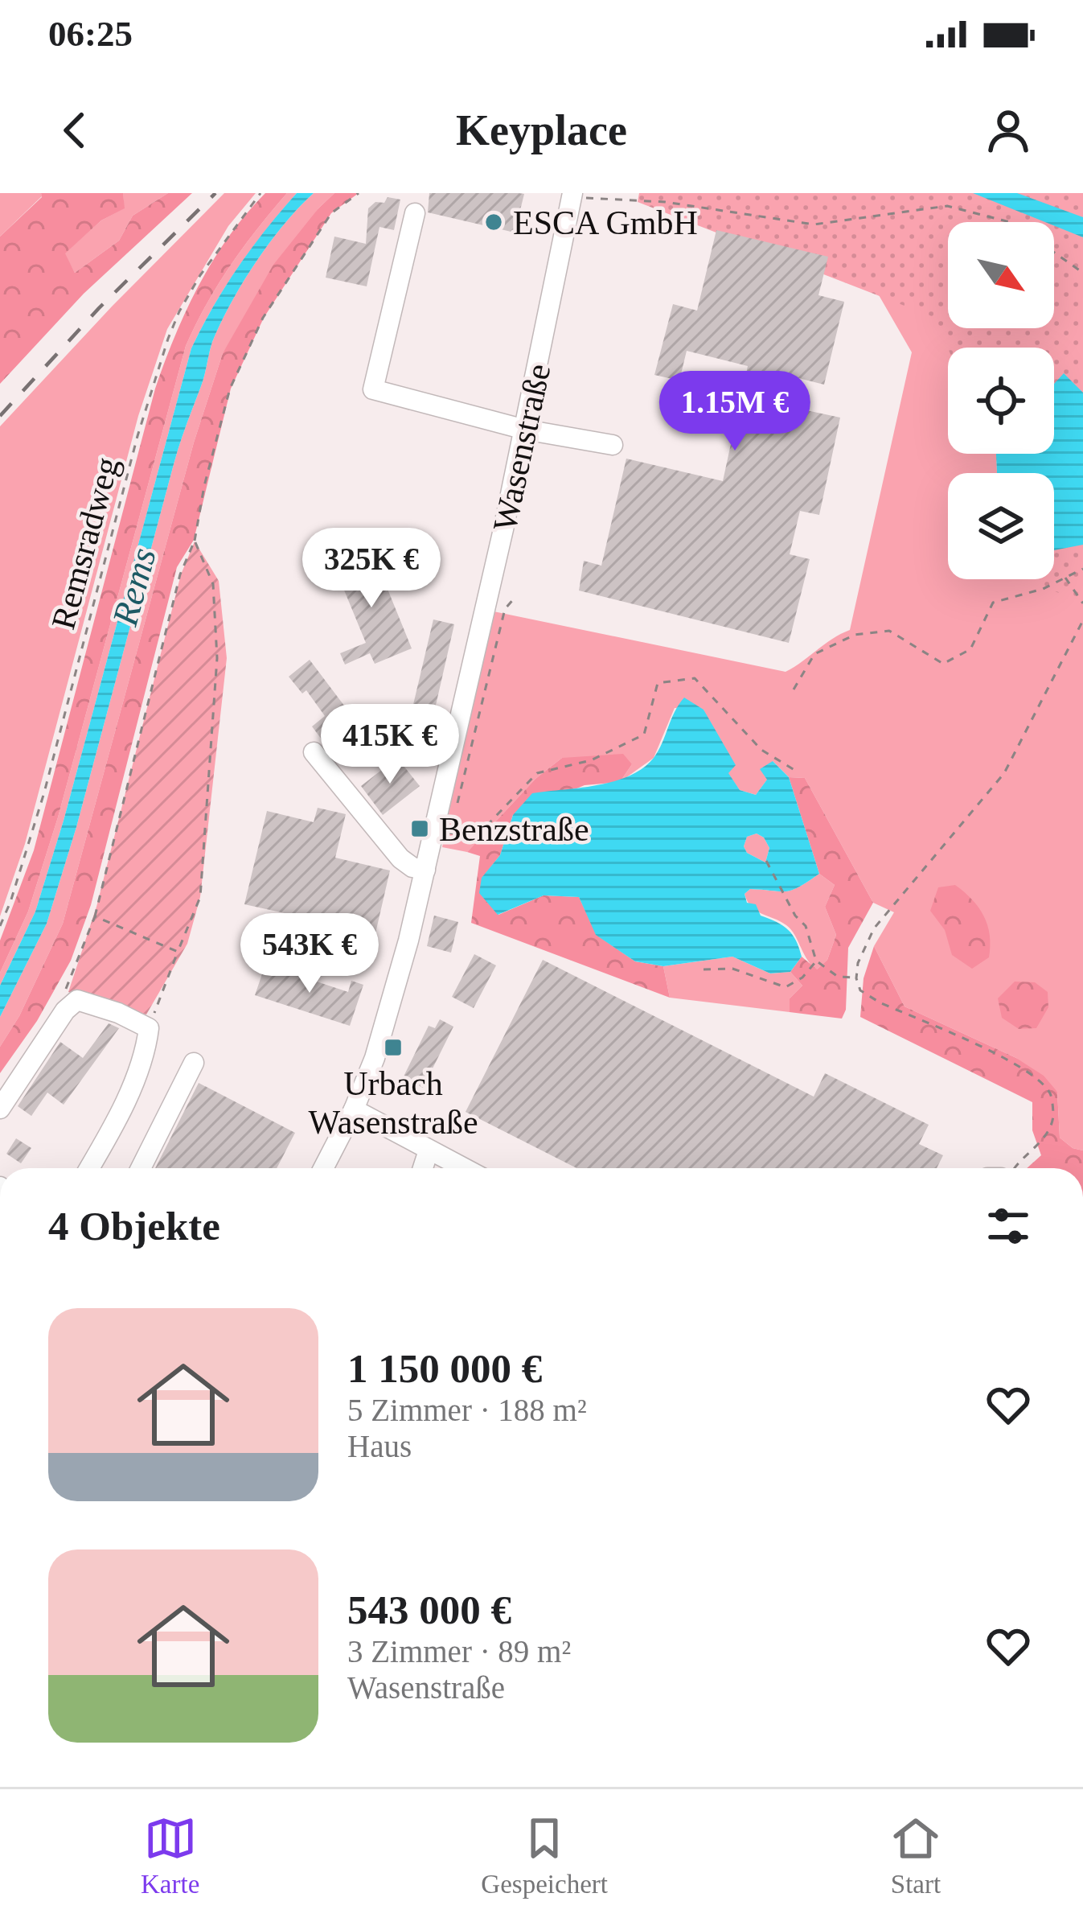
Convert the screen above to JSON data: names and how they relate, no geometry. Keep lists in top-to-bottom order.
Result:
{
  "streets": {
    "street": ["Wasenstraße"],
    "path": ["Remsradweg"]
  },
  "water": ["Rems"],
  "places": {
    "other": ["ESCA GmbH"],
    "transit": ["Benzstraße", "Urbach Wasenstraße"]
  },
  "north": "bottom right",
  "page": {
    "status": "06:25",
    "header": "Keyplace",
    "price": [
      "1.15M €",
      "325K €",
      "415K €",
      "543K €"
    ],
    "heading": "4 Objekte",
    "list": [
      {
        "name": "1 150 000 €",
        "note": "5 Zimmer · 188 m² · Haus"
      },
      {
        "name": "543 000 €",
        "note": "3 Zimmer · 89 m² · Wasenstraße"
      }
    ],
    "tabs": ["Karte", "Gespeichert", "Start"]
  }
}
